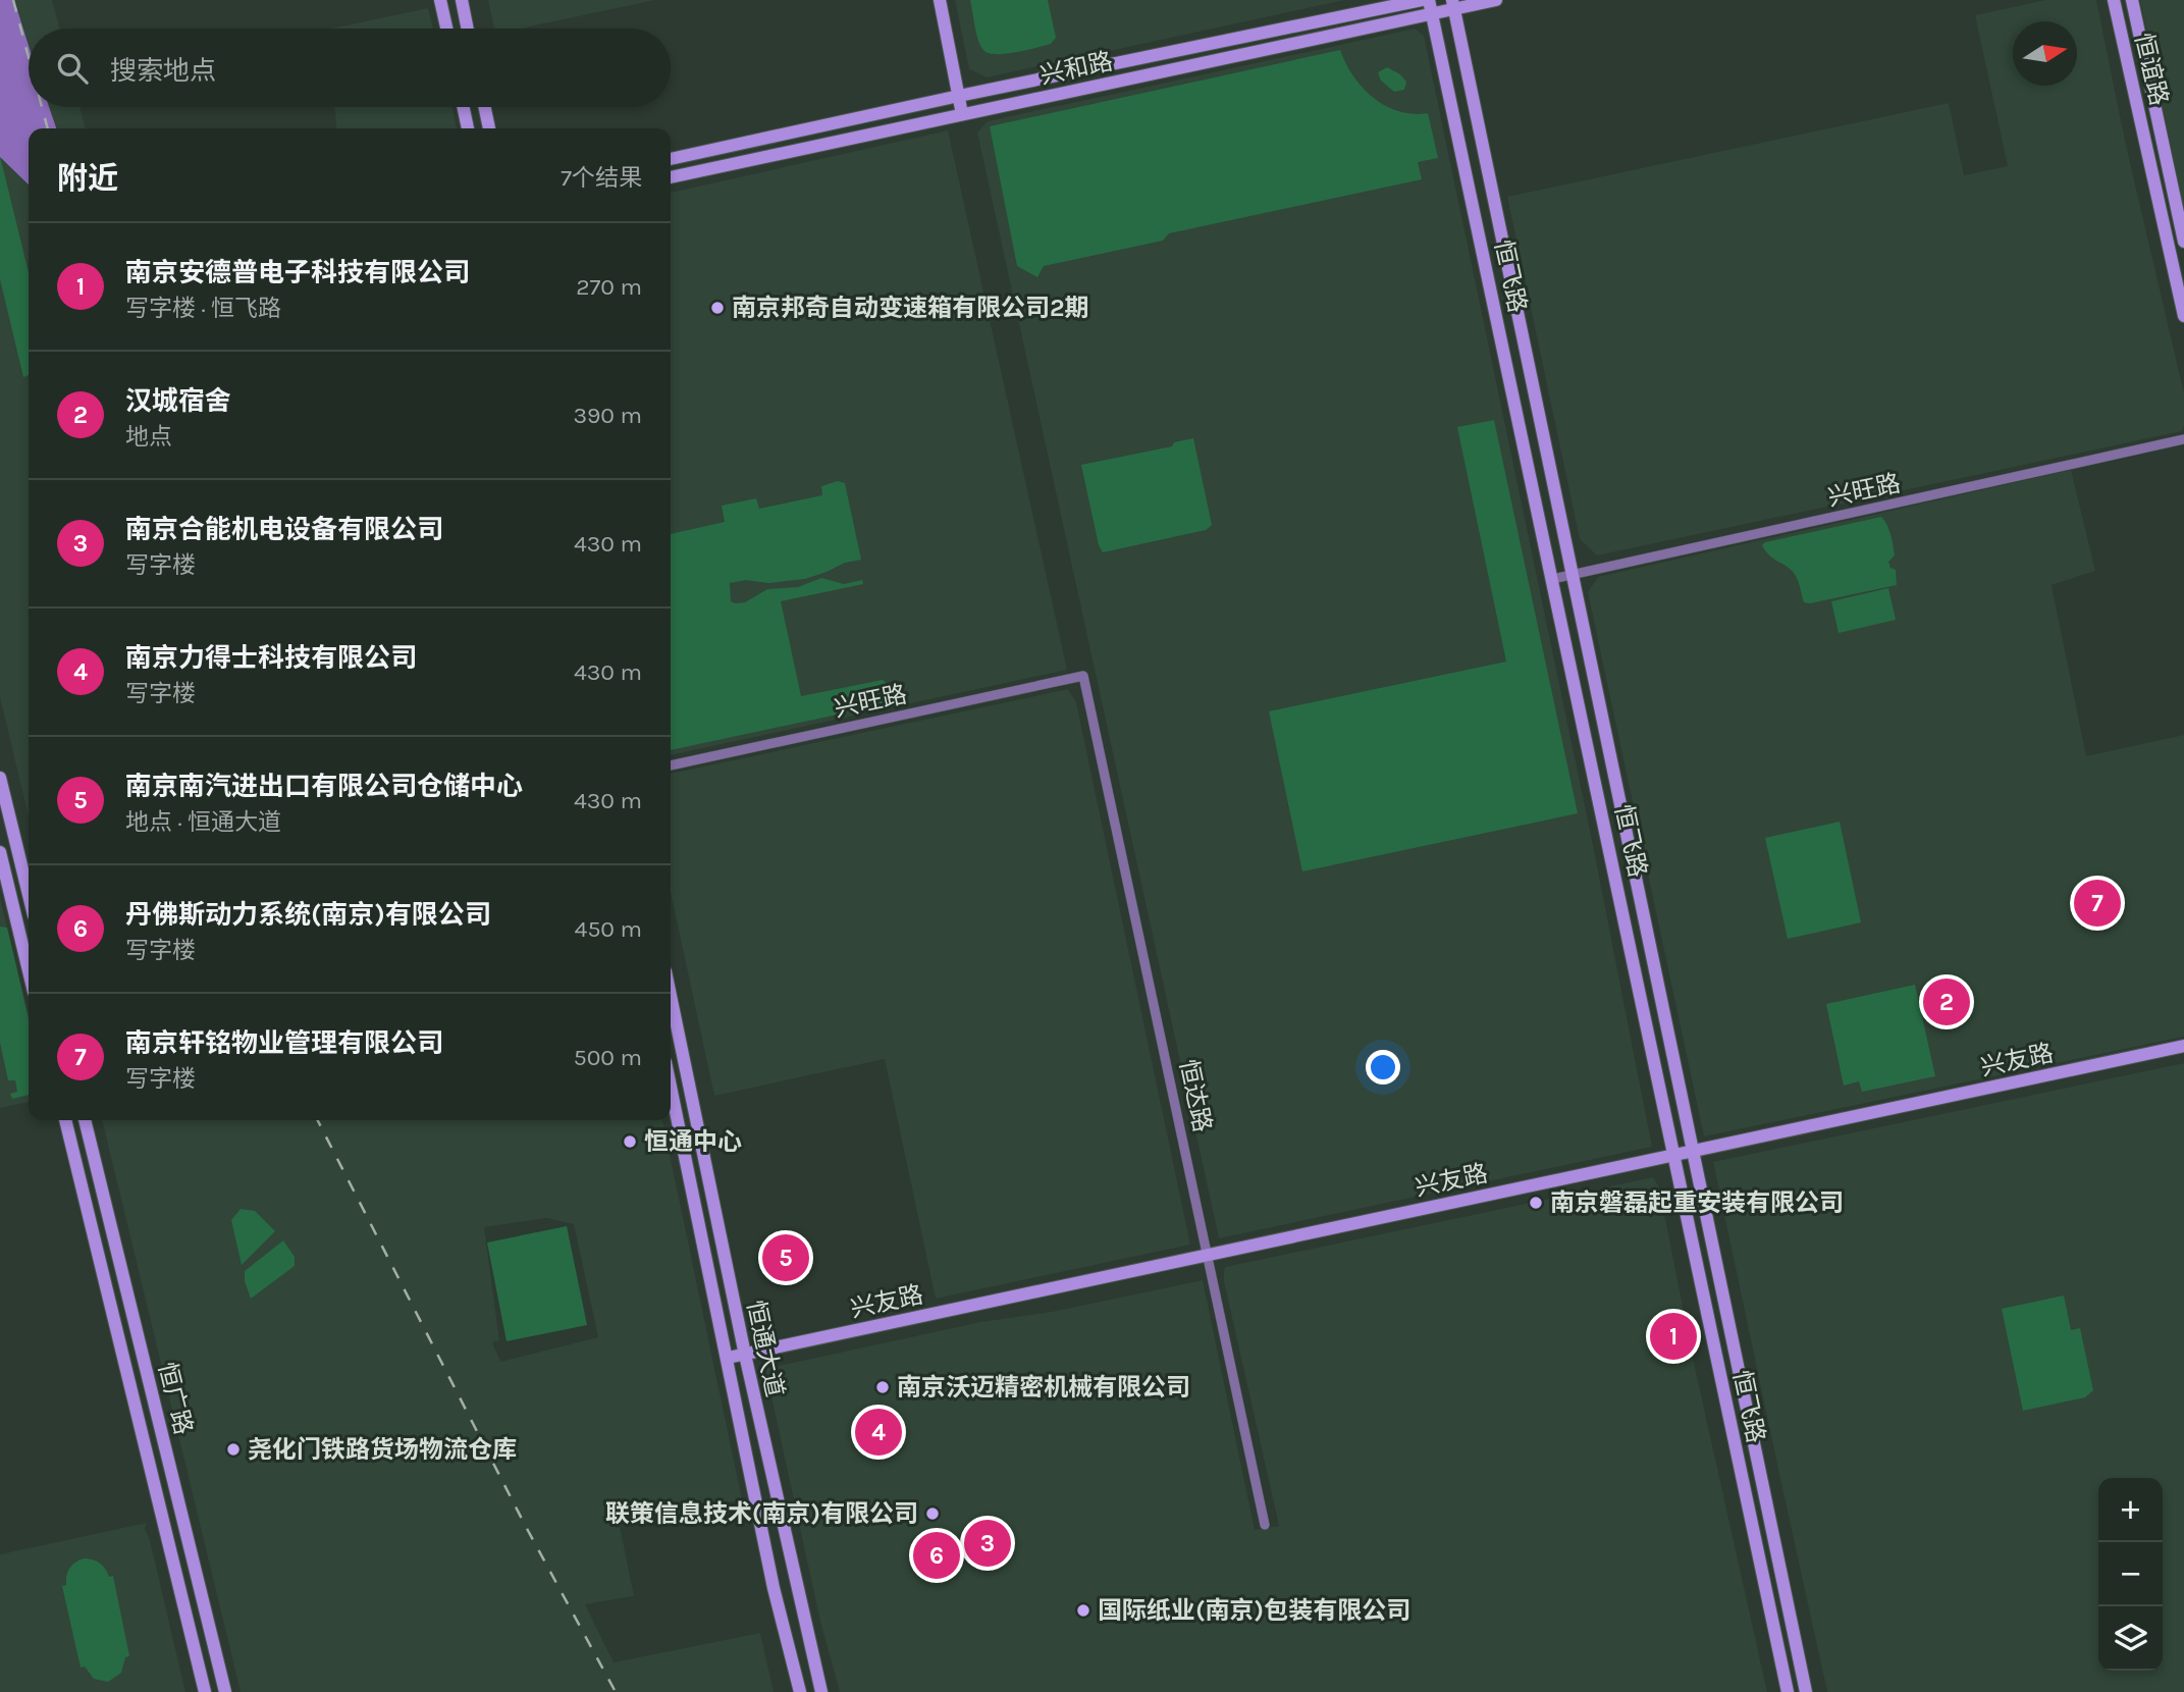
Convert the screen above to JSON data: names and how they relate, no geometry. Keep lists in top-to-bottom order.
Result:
{
  "streets": {
    "main road": [
      "兴和路",
      "恒谊路",
      "恒飞路",
      "兴友路",
      "恒通大道",
      "恒广路"
    ],
    "street": ["兴旺路", "恒达路"]
  },
  "crossings": [
    ["兴和路", "恒飞路"],
    ["恒飞路", "兴旺路"],
    ["恒飞路", "兴友路"],
    ["兴旺路", "恒达路"],
    ["兴友路", "恒达路"],
    ["兴友路", "恒通大道"]
  ],
  "places": [
    "南京邦奇自动变速箱有限公司2期",
    "恒通中心",
    "南京磐磊起重安装有限公司",
    "南京沃迈精密机械有限公司",
    "尧化门铁路货场物流仓库",
    "联策信息技术(南京)有限公司",
    "国际纸业(南京)包装有限公司"
  ],
  "north": "right",
  "page": {
    "search": "搜索地点",
    "heading": ["附近", "7个结果"],
    "list": [
      {
        "mark": "1",
        "name": "南京安德普电子科技有限公司",
        "note": "写字楼 · 恒飞路",
        "value": "270 m"
      },
      {
        "mark": "2",
        "name": "汉城宿舍",
        "note": "地点",
        "value": "390 m"
      },
      {
        "mark": "3",
        "name": "南京合能机电设备有限公司",
        "note": "写字楼",
        "value": "430 m"
      },
      {
        "mark": "4",
        "name": "南京力得士科技有限公司",
        "note": "写字楼",
        "value": "430 m"
      },
      {
        "mark": "5",
        "name": "南京南汽进出口有限公司仓储中心",
        "note": "地点 · 恒通大道",
        "value": "430 m"
      },
      {
        "mark": "6",
        "name": "丹佛斯动力系统(南京)有限公司",
        "note": "写字楼",
        "value": "450 m"
      },
      {
        "mark": "7",
        "name": "南京轩铭物业管理有限公司",
        "note": "写字楼",
        "value": "500 m"
      }
    ],
    "pins": [
      "7",
      "2",
      "5",
      "1",
      "4",
      "3",
      "6"
    ],
    "map_buttons": ["+", "−"]
  }
}
